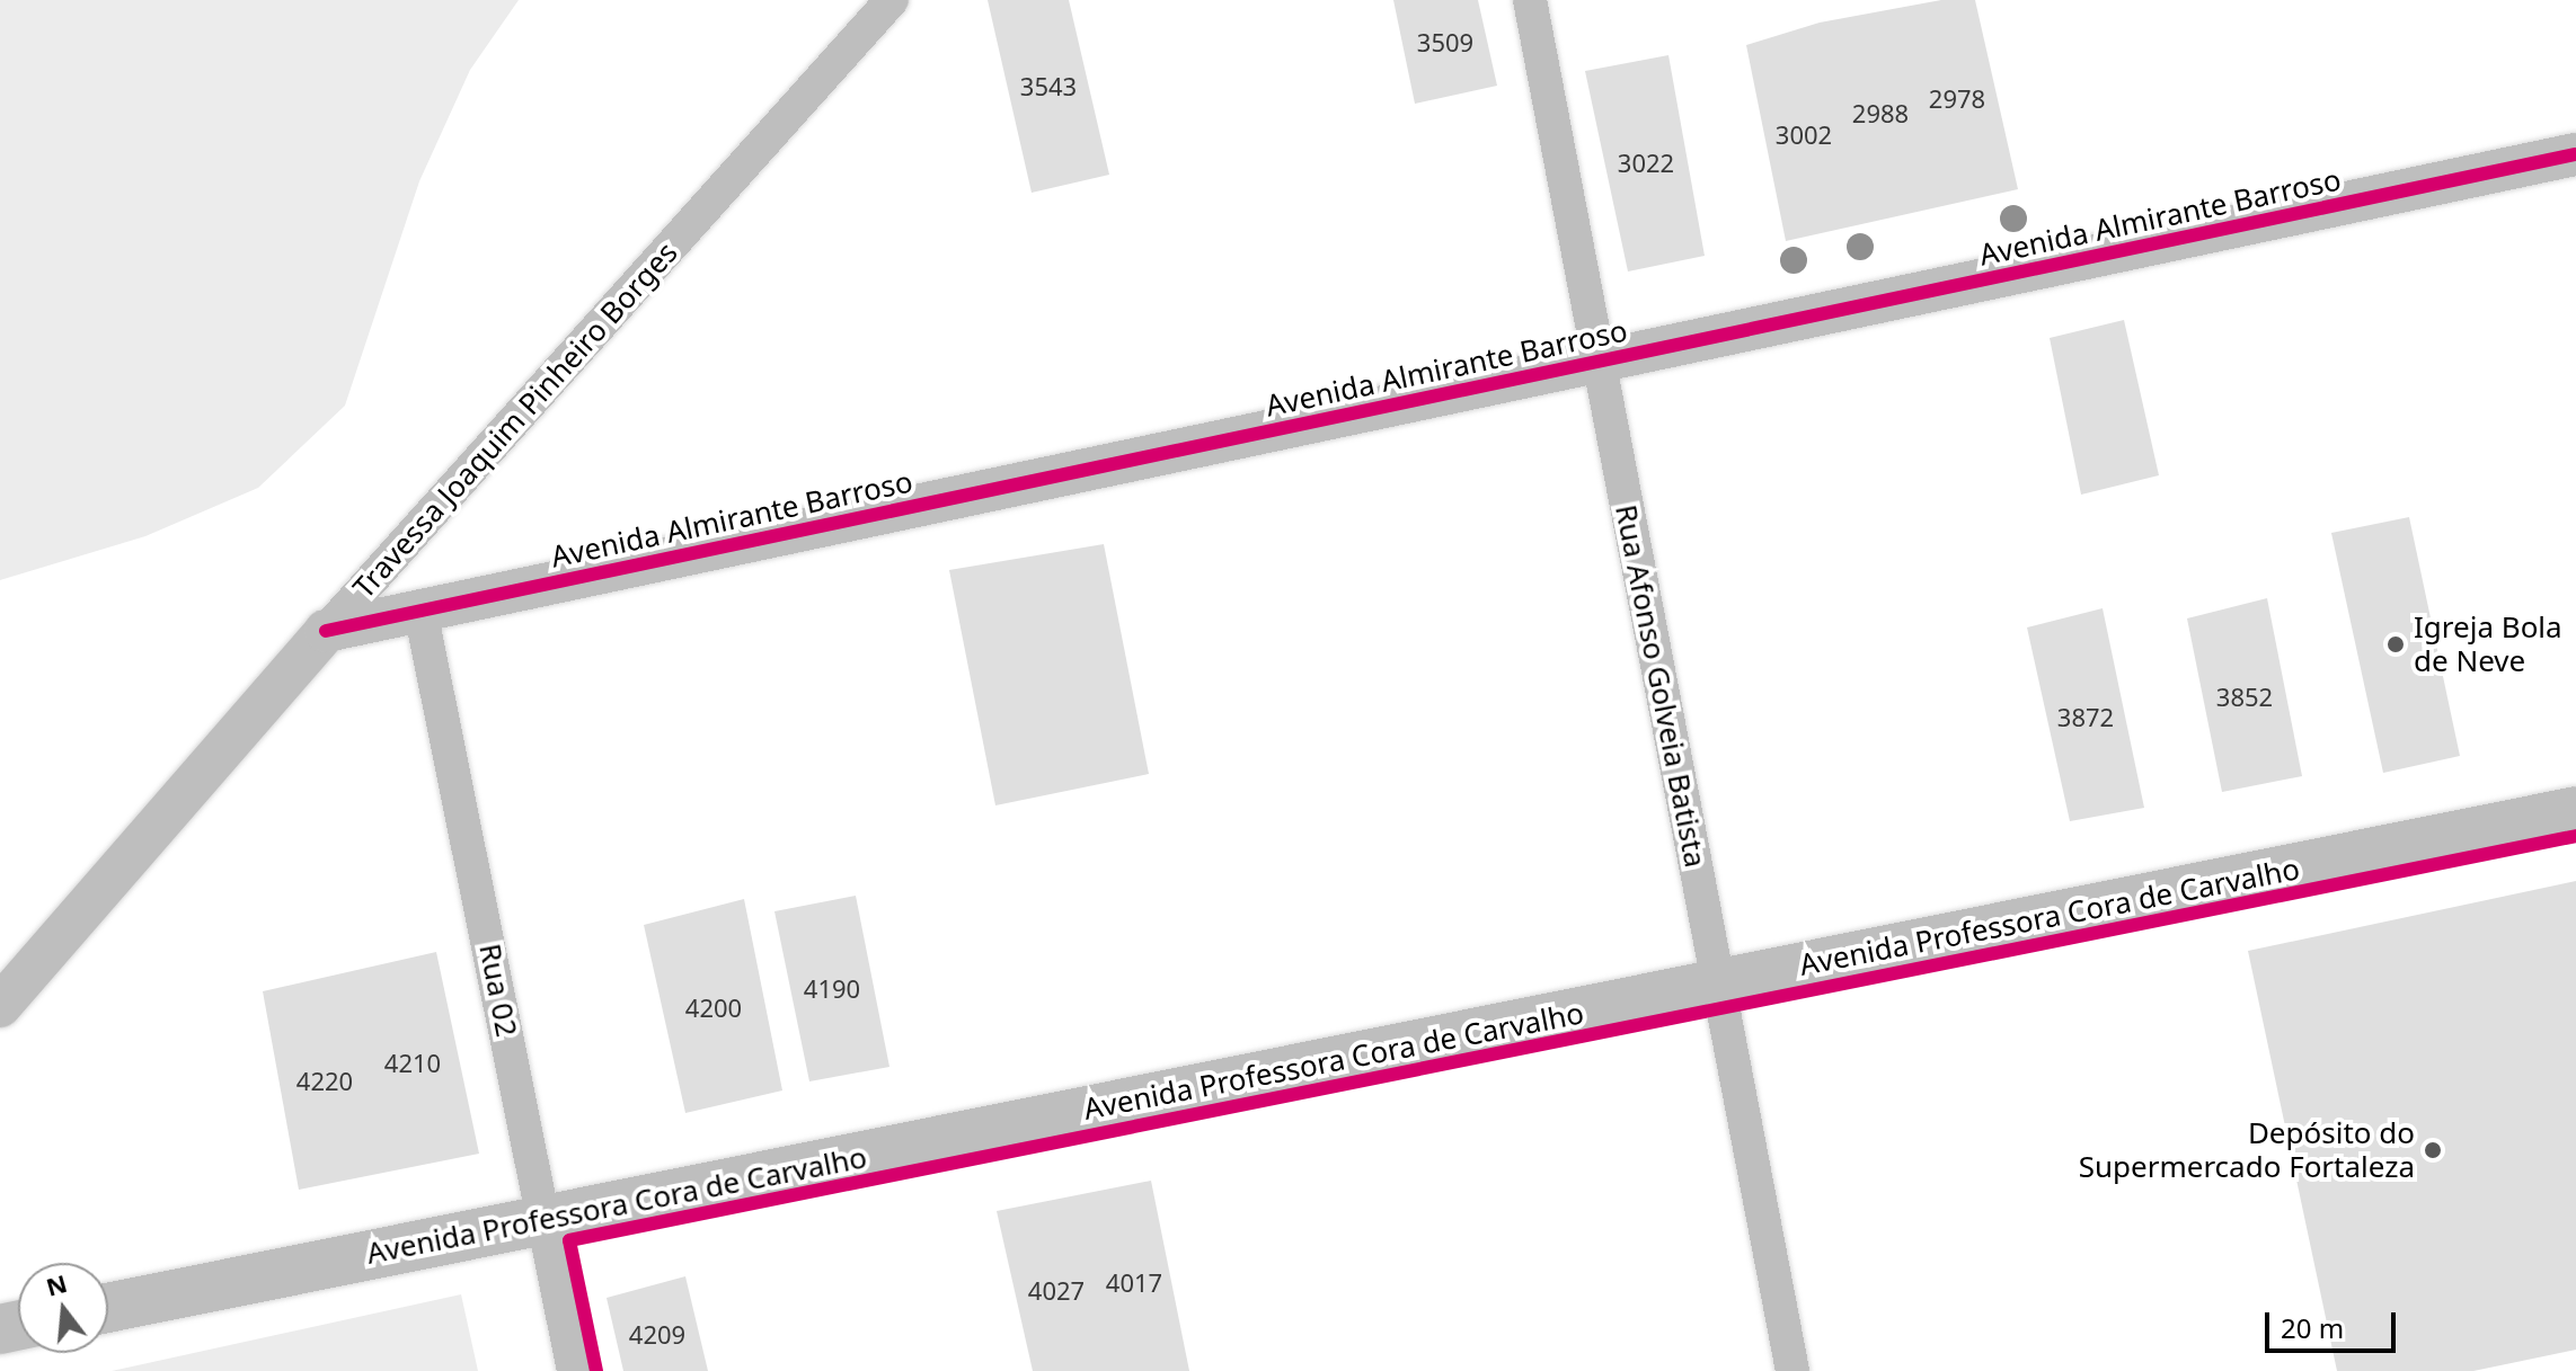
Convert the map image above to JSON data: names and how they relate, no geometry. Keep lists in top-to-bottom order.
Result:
{
  "streets": {
    "main road": ["Avenida Professora Cora de Carvalho"],
    "street": [
      "Avenida Almirante Barroso",
      "Travessa Joaquim Pinheiro Borges",
      "Rua Afonso Golveia Batista",
      "Rua 02"
    ]
  },
  "crossings": [
    ["Avenida Almirante Barroso", "Travessa Joaquim Pinheiro Borges"],
    ["Avenida Almirante Barroso", "Rua Afonso Golveia Batista"],
    ["Avenida Almirante Barroso", "Rua 02"],
    ["Rua Afonso Golveia Batista", "Avenida Professora Cora de Carvalho"],
    ["Avenida Professora Cora de Carvalho", "Rua 02"]
  ],
  "places": ["Igreja Bola de Neve", "Depósito do Supermercado Fortaleza"],
  "house_numbers": [
    "3509",
    "3543",
    "2978",
    "2988",
    "3002",
    "3022",
    "3852",
    "3872",
    "4190",
    "4200",
    "4210",
    "4220",
    "4017",
    "4027",
    "4209"
  ],
  "scale_bar": "20 m",
  "north": "top"
}
